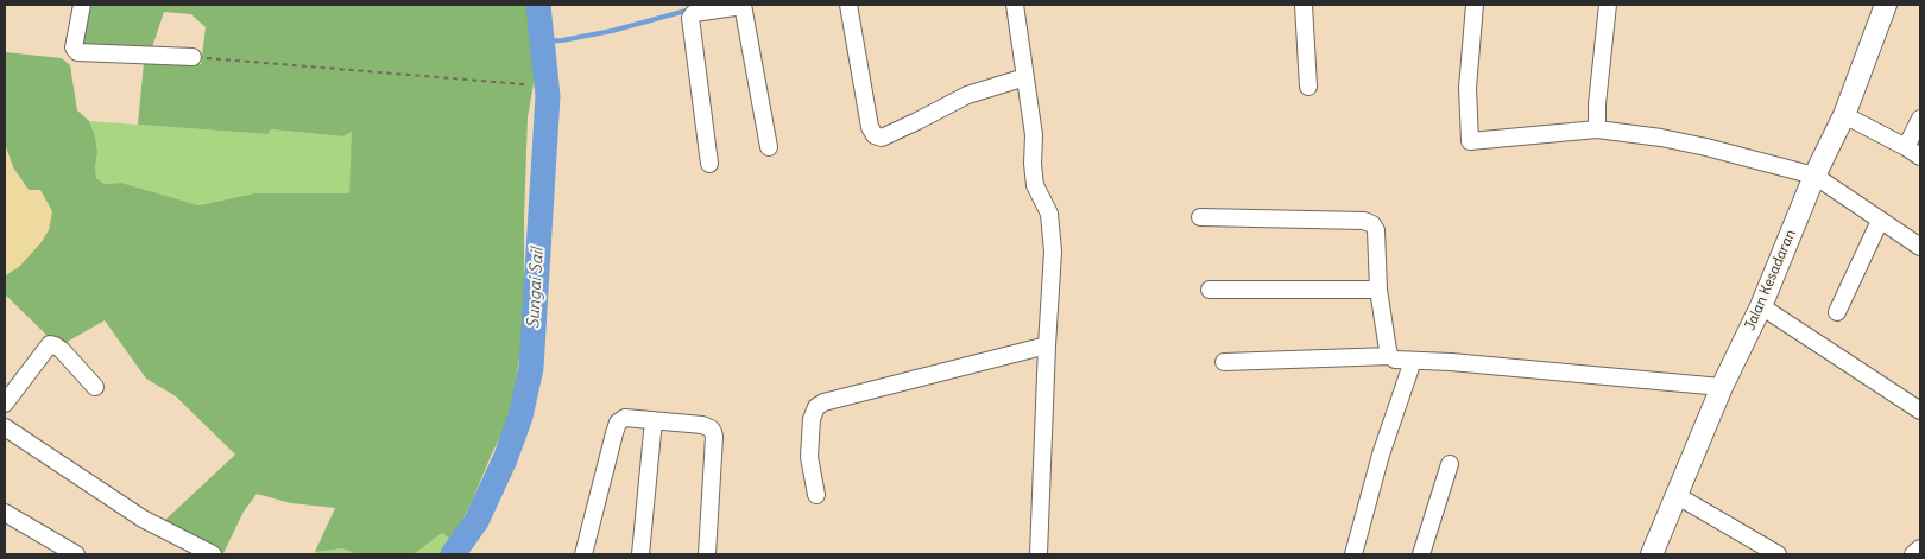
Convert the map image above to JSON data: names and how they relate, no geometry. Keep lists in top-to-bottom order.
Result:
{
  "streets": {
    "street": ["Jalan Kesadaran"]
  },
  "water": ["Sungai Sail"]
}
